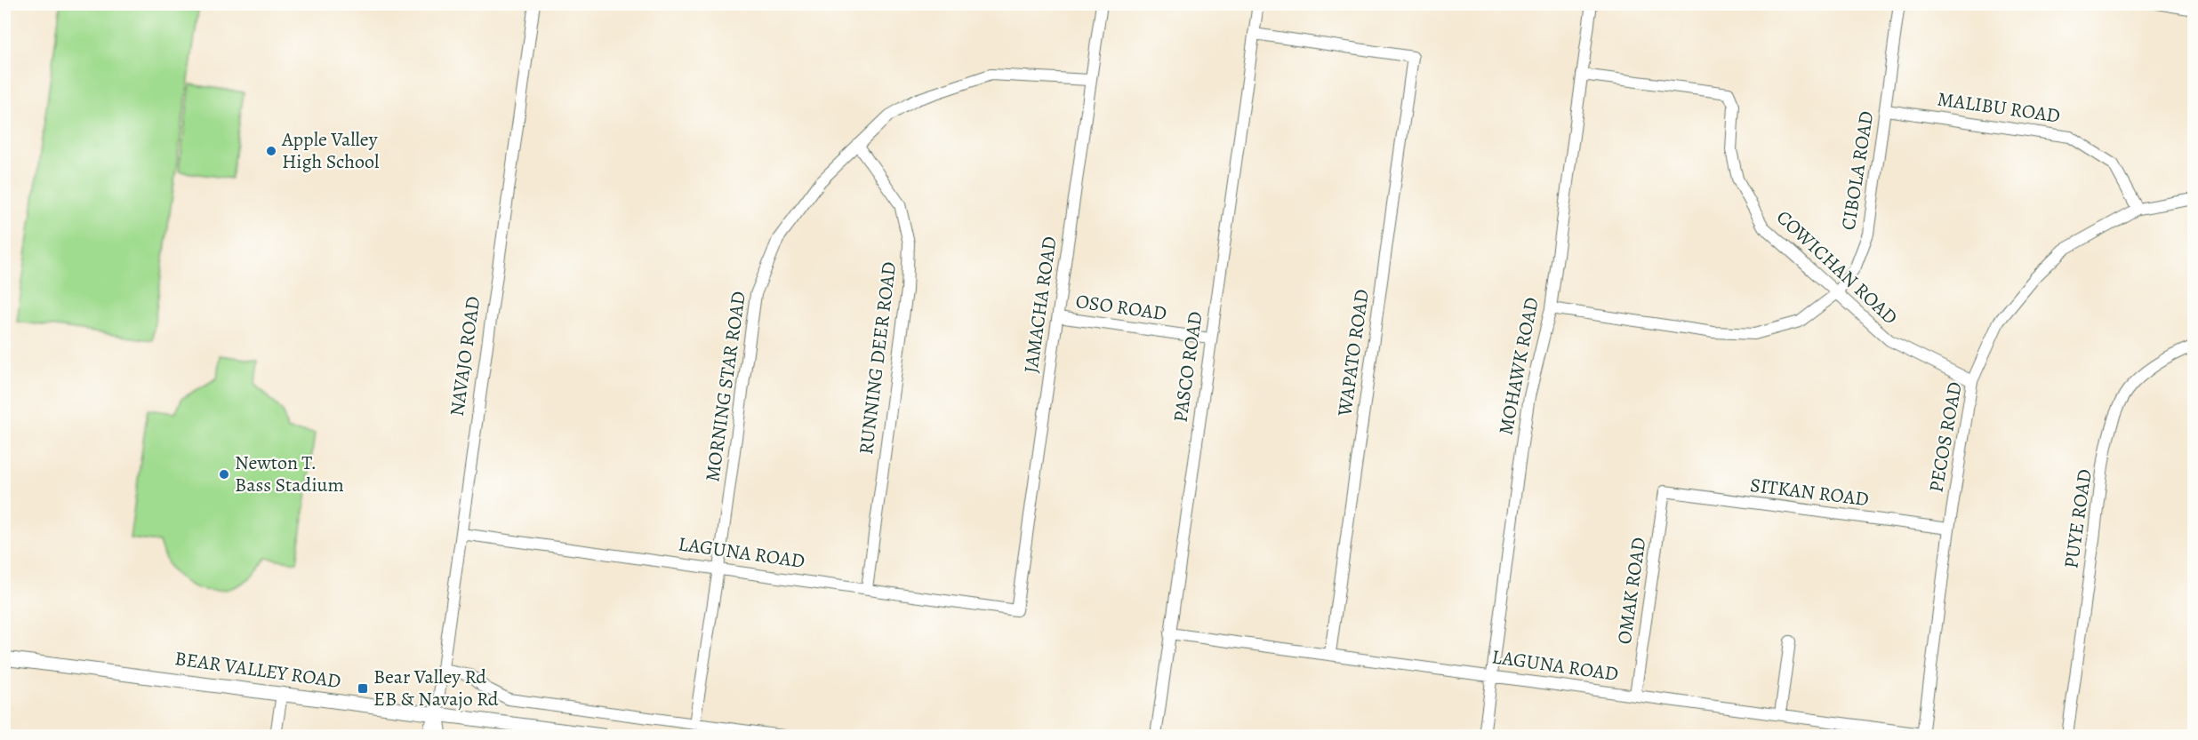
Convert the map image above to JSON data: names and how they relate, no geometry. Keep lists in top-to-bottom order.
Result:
{
  "streets": {
    "main road": ["NAVAJO ROAD", "BEAR VALLEY ROAD"],
    "street": [
      "MALIBU ROAD",
      "CIBOLA ROAD",
      "COWICHAN ROAD",
      "JAMACHA ROAD",
      "OSO ROAD",
      "WAPATO ROAD",
      "RUNNING DEER ROAD",
      "MOHAWK ROAD",
      "PASCO ROAD",
      "MORNING STAR ROAD",
      "PECOS ROAD",
      "SITKAN ROAD",
      "PUYE ROAD",
      "LAGUNA ROAD",
      "OMAK ROAD"
    ]
  },
  "crossings": [
    ["MALIBU ROAD", "CIBOLA ROAD"],
    ["MALIBU ROAD", "PECOS ROAD"],
    ["CIBOLA ROAD", "COWICHAN ROAD"],
    ["CIBOLA ROAD", "MOHAWK ROAD"],
    ["COWICHAN ROAD", "MOHAWK ROAD"],
    ["COWICHAN ROAD", "PECOS ROAD"],
    ["JAMACHA ROAD", "OSO ROAD"],
    ["JAMACHA ROAD", "MORNING STAR ROAD"],
    ["JAMACHA ROAD", "LAGUNA ROAD"],
    ["OSO ROAD", "PASCO ROAD"],
    ["WAPATO ROAD", "PASCO ROAD"],
    ["WAPATO ROAD", "LAGUNA ROAD"],
    ["NAVAJO ROAD", "LAGUNA ROAD"],
    ["NAVAJO ROAD", "BEAR VALLEY ROAD"],
    ["RUNNING DEER ROAD", "MORNING STAR ROAD"],
    ["RUNNING DEER ROAD", "LAGUNA ROAD"],
    ["MOHAWK ROAD", "LAGUNA ROAD"],
    ["PASCO ROAD", "LAGUNA ROAD"],
    ["MORNING STAR ROAD", "LAGUNA ROAD"],
    ["PECOS ROAD", "SITKAN ROAD"],
    ["PECOS ROAD", "LAGUNA ROAD"],
    ["SITKAN ROAD", "OMAK ROAD"],
    ["LAGUNA ROAD", "OMAK ROAD"]
  ],
  "places": {
    "other": ["Apple Valley High School", "Newton T. Bass Stadium"],
    "transit": ["Bear Valley Rd EB & Navajo Rd"]
  }
}
